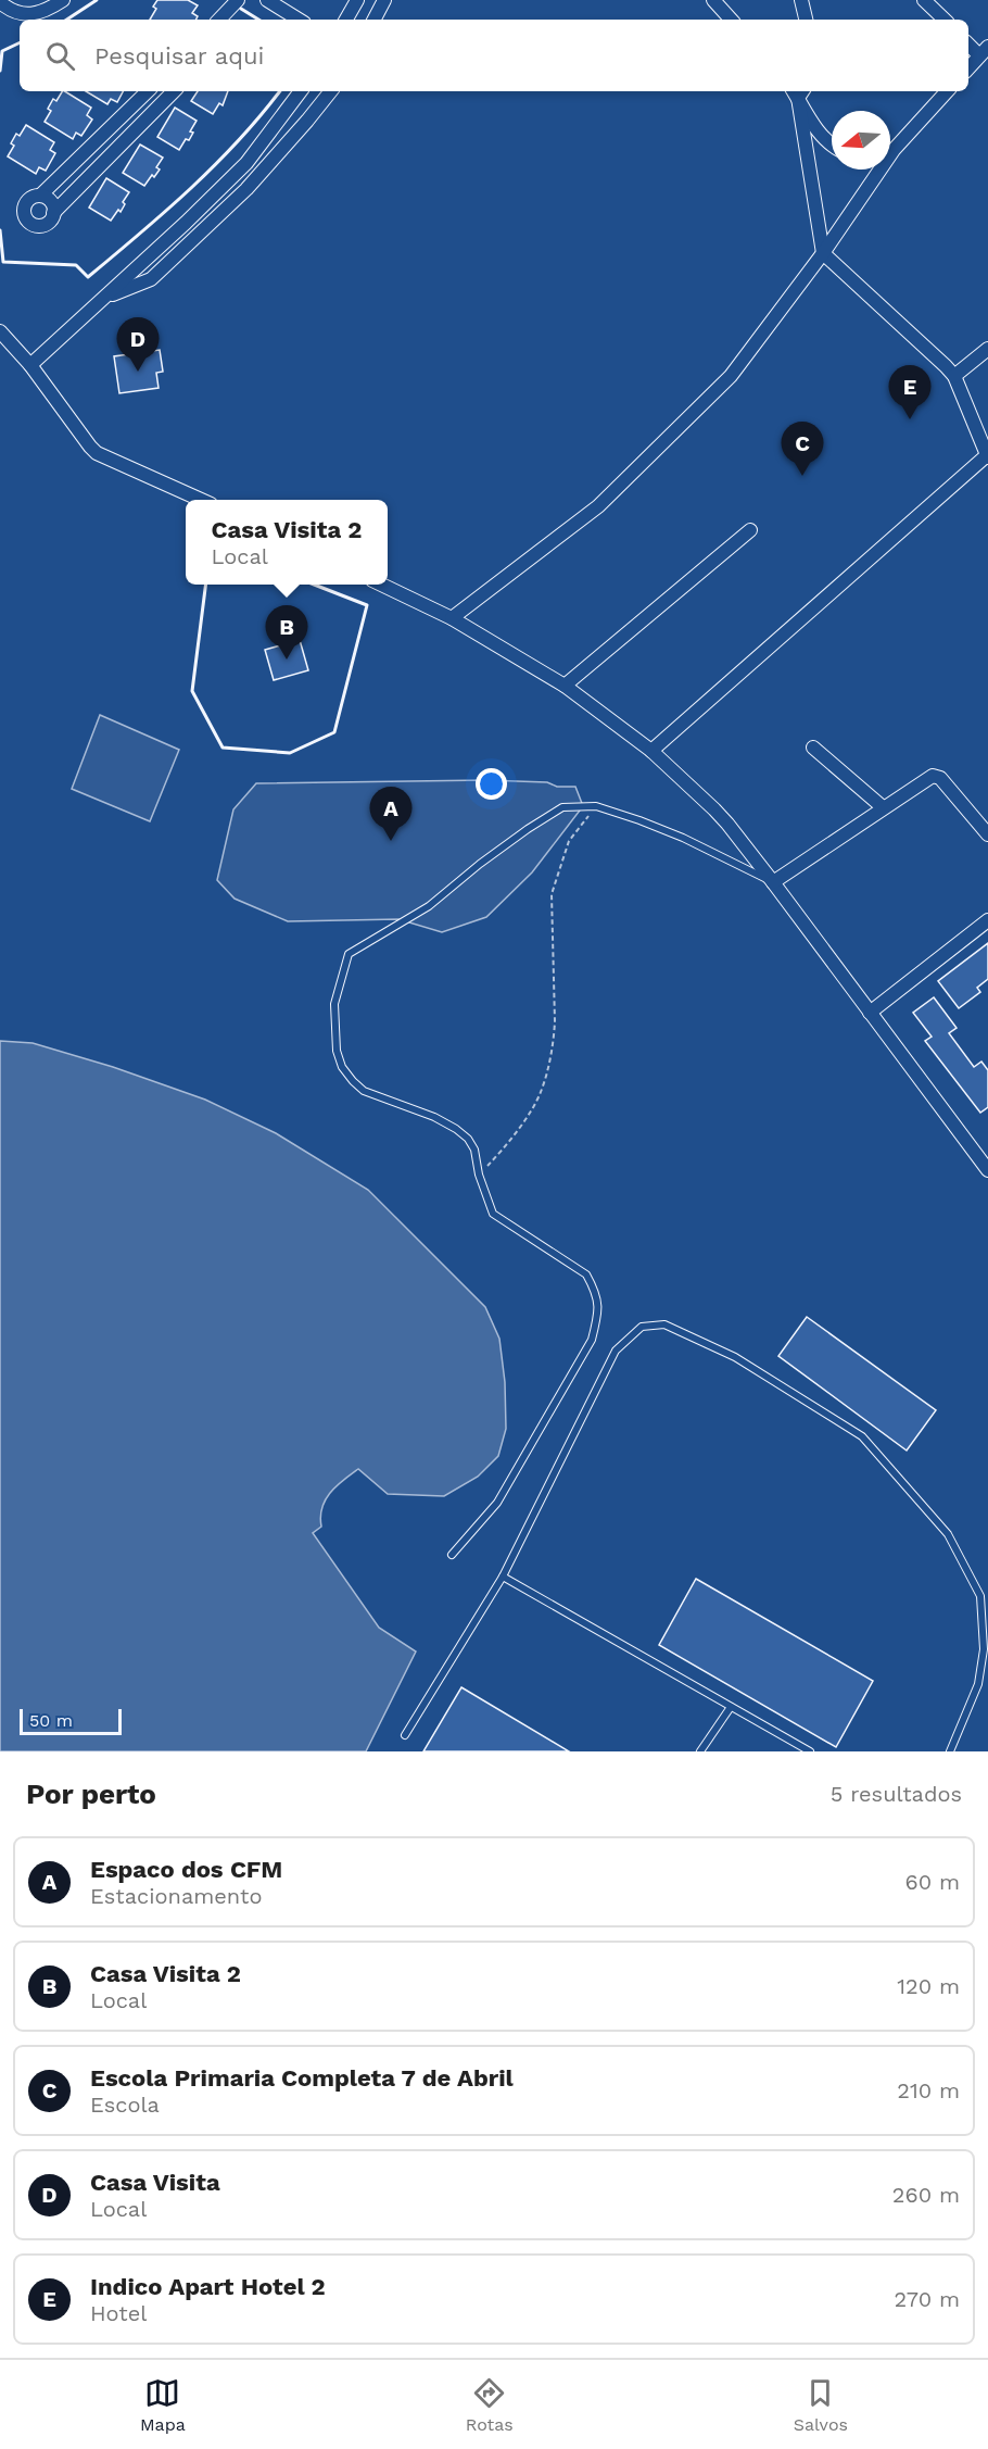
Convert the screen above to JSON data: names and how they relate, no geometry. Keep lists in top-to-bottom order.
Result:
{
  "scale_bar": "50 m",
  "north": "left",
  "page": {
    "search": "Pesquisar aqui",
    "pins": [
      "D",
      "E",
      "C",
      "B",
      "A"
    ],
    "popup": ["Casa Visita 2", "Local"],
    "scale": "50 m",
    "heading": ["Por perto", "5 resultados"],
    "list": [
      {
        "mark": "A",
        "name": "Espaco dos CFM",
        "note": "Estacionamento",
        "value": "60 m"
      },
      {
        "mark": "B",
        "name": "Casa Visita 2",
        "note": "Local",
        "value": "120 m"
      },
      {
        "mark": "C",
        "name": "Escola Primaria Completa 7 de Abril",
        "note": "Escola",
        "value": "210 m"
      },
      {
        "mark": "D",
        "name": "Casa Visita",
        "note": "Local",
        "value": "260 m"
      },
      {
        "mark": "E",
        "name": "Indico Apart Hotel 2",
        "note": "Hotel",
        "value": "270 m"
      }
    ],
    "nav": ["Mapa", "Rotas", "Salvos"]
  }
}
